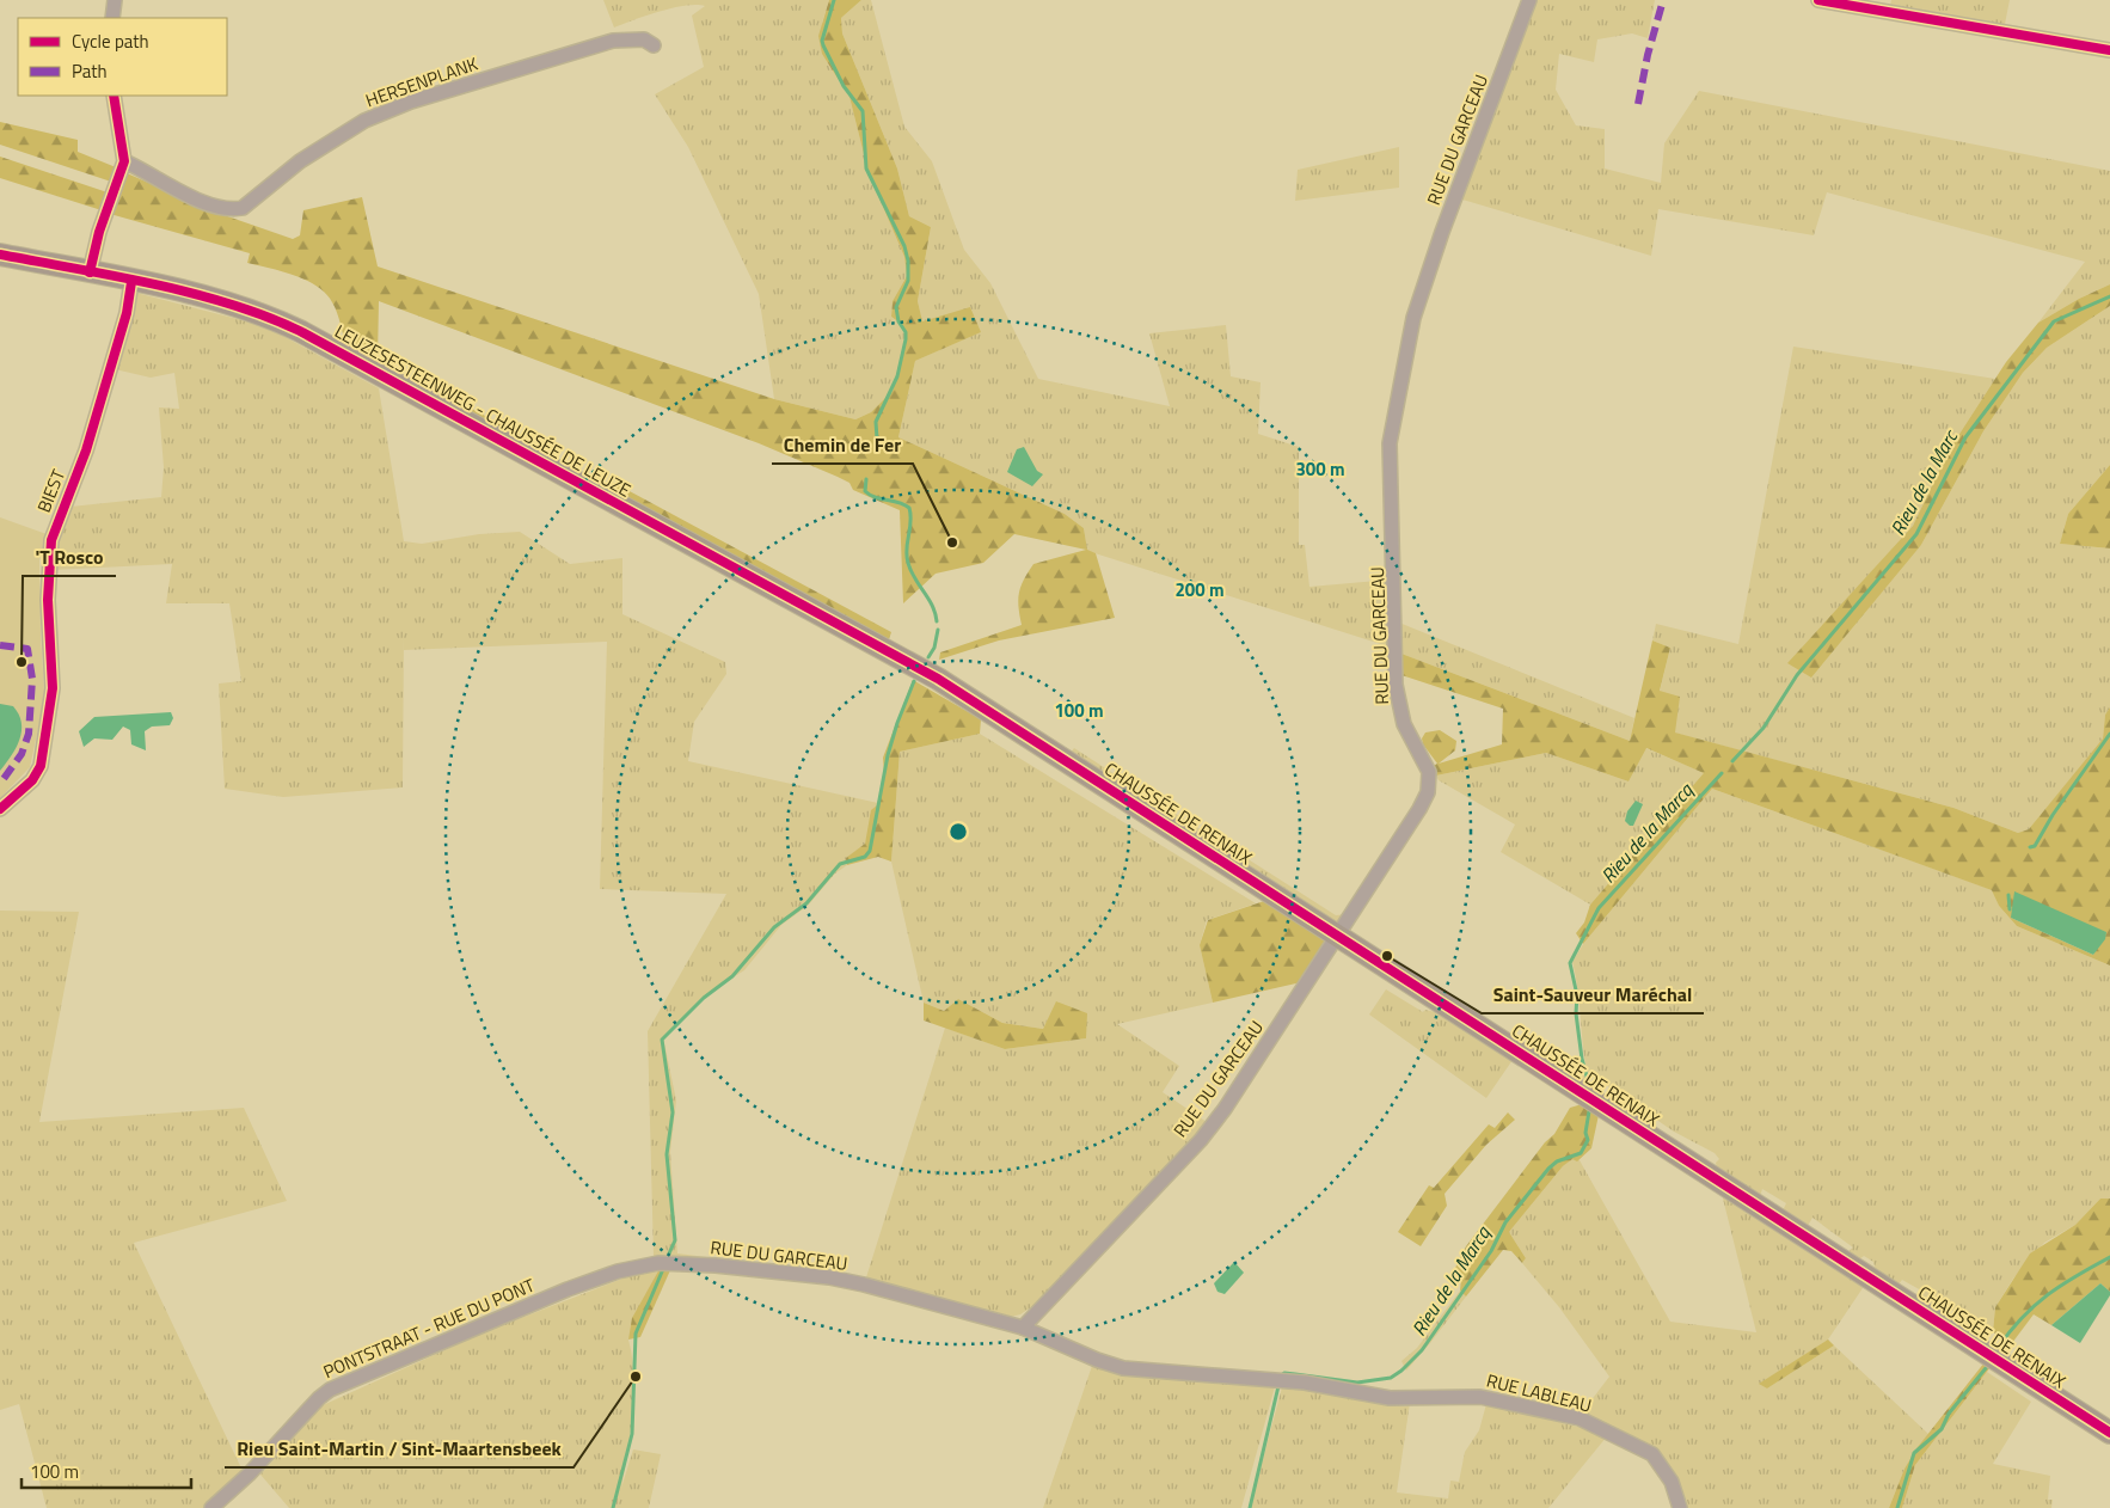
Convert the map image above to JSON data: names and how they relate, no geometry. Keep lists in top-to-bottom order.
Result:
{
  "streets": {
    "main road": ["LEUZESESTEENWEG - CHAUSSÉE DE LEUZE", "CHAUSSÉE DE RENAIX"],
    "street": [
      "HERSENPLANK",
      "RUE DU GARCEAU",
      "BIEST",
      "PONTSTRAAT - RUE DU PONT",
      "RUE LABLEAU"
    ]
  },
  "crossings": [
    ["RUE DU GARCEAU", "CHAUSSÉE DE RENAIX"],
    ["RUE DU GARCEAU", "PONTSTRAAT - RUE DU PONT"],
    ["RUE DU GARCEAU", "RUE LABLEAU"],
    ["LEUZESESTEENWEG - CHAUSSÉE DE LEUZE", "BIEST"],
    ["LEUZESESTEENWEG - CHAUSSÉE DE LEUZE", "CHAUSSÉE DE RENAIX"]
  ],
  "water": ["Rieu de la Marc", "Rieu de la Marcq"],
  "places": [
    "Chemin de Fer",
    "'T Rosco",
    "Saint-Sauveur Maréchal",
    "Rieu Saint-Martin / Sint-Maartensbeek"
  ],
  "legend": ["Cycle path", "Path"],
  "scale_bar": "100 m",
  "rings": ["300 m", "200 m", "100 m"]
}
